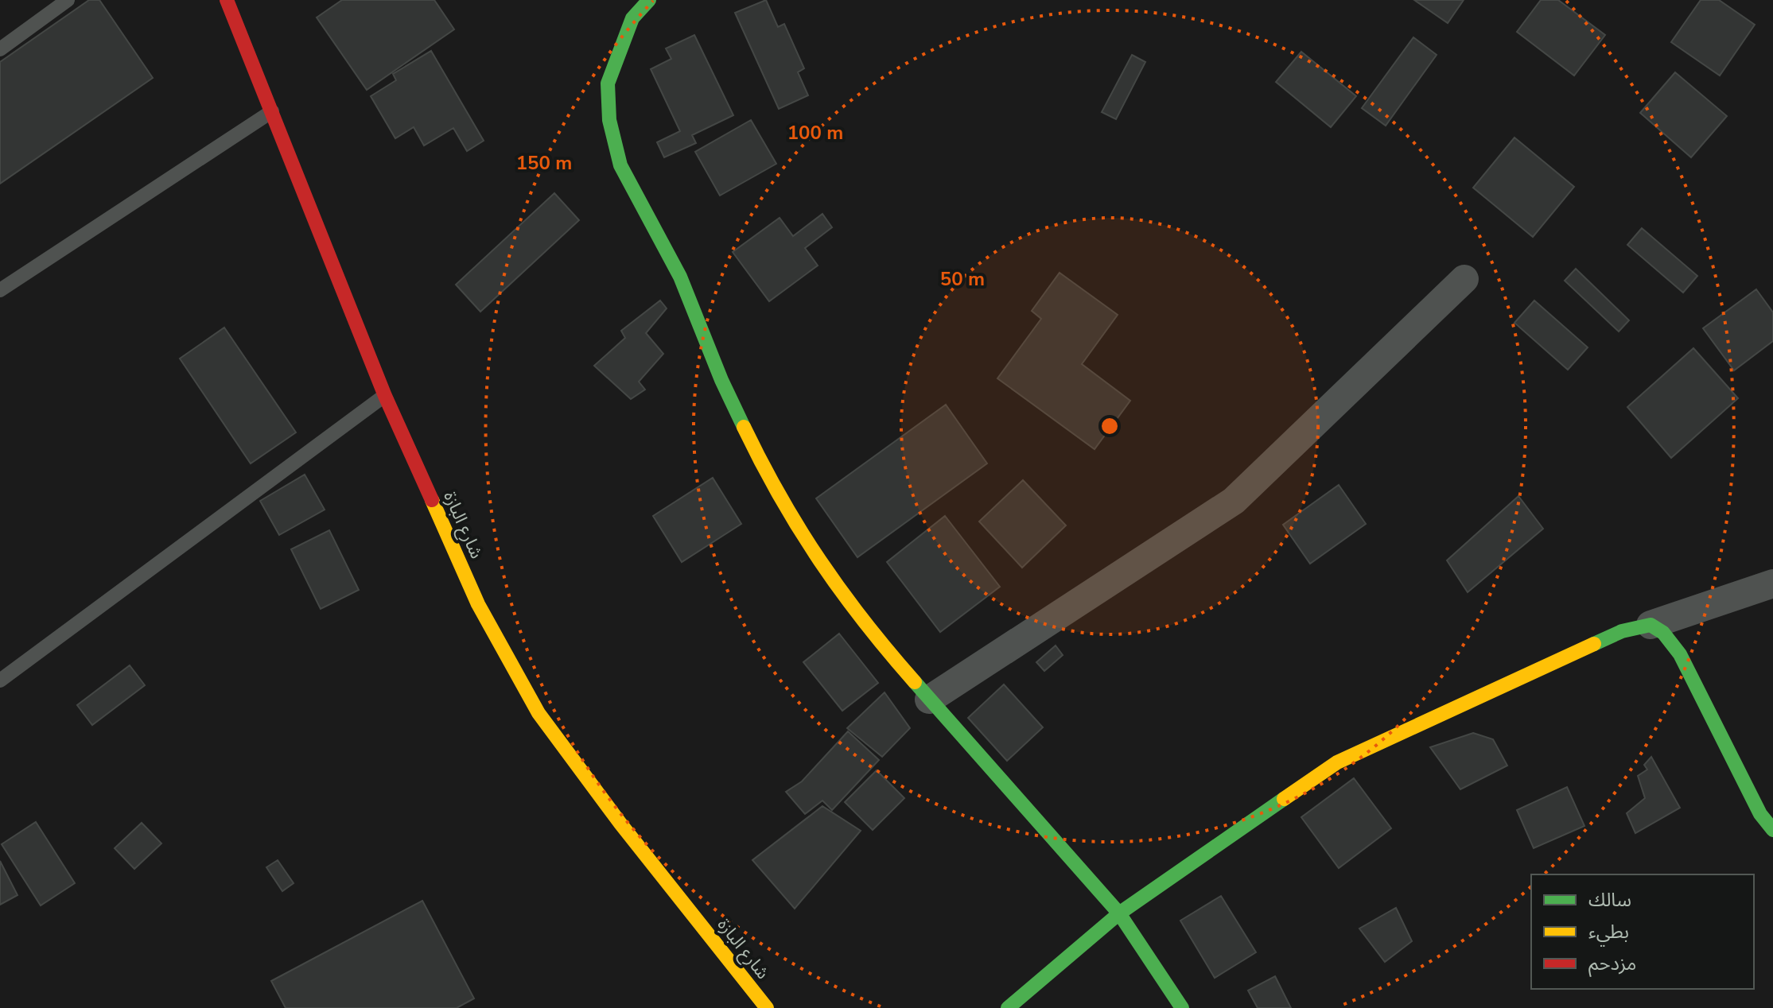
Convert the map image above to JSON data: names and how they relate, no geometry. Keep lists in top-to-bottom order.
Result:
{
  "streets": {
    "street": ["شارع البازة"]
  },
  "legend": ["سالك", "بطيء", "مزدحم"],
  "rings": ["100 m", "150 m", "50 m"]
}
